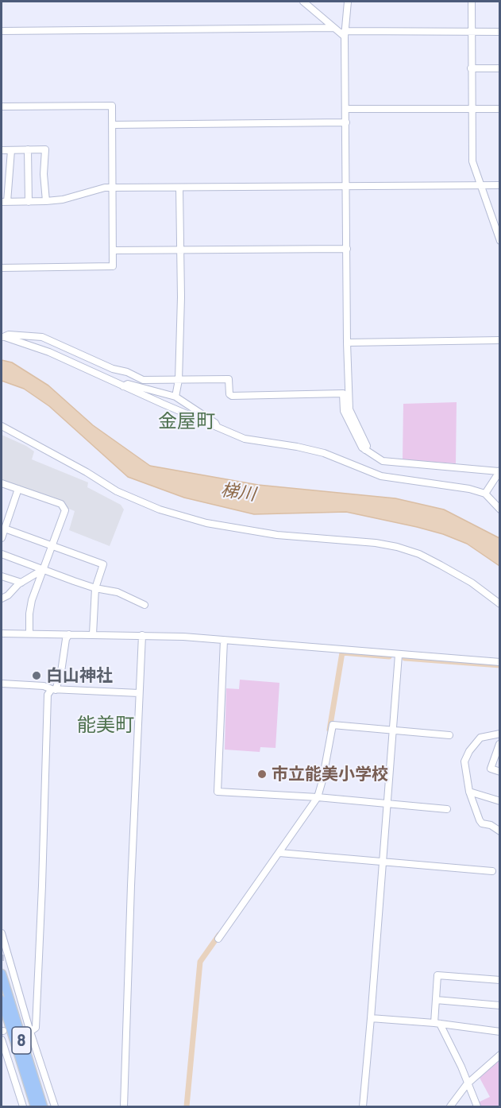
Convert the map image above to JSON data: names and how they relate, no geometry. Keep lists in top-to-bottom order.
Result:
{
  "streets": {
    "highway": ["8"]
  },
  "districts": ["金屋町", "能美町"],
  "water": ["梯川"],
  "places": ["白山神社", "市立能美小学校"]
}
